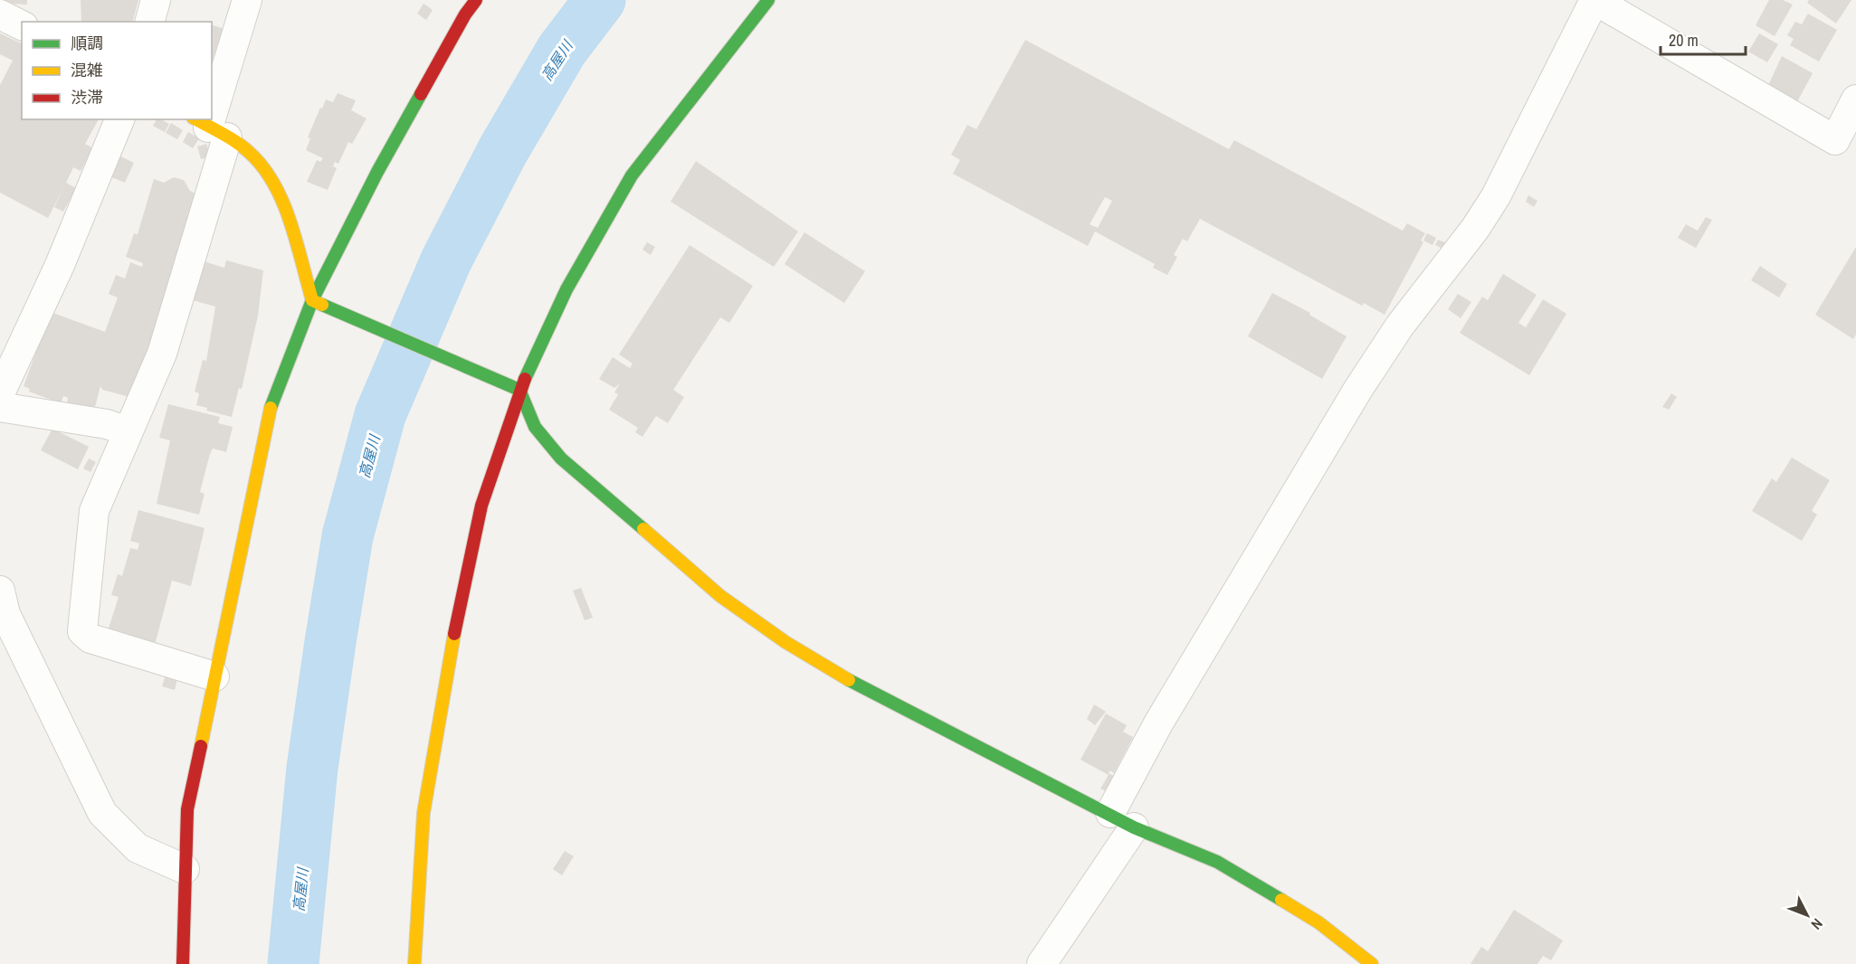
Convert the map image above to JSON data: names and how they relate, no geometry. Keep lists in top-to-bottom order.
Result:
{
  "water": ["高屋川"],
  "legend": ["順調", "混雑", "渋滞"],
  "scale_bar": "20 m",
  "north": "bottom right"
}
